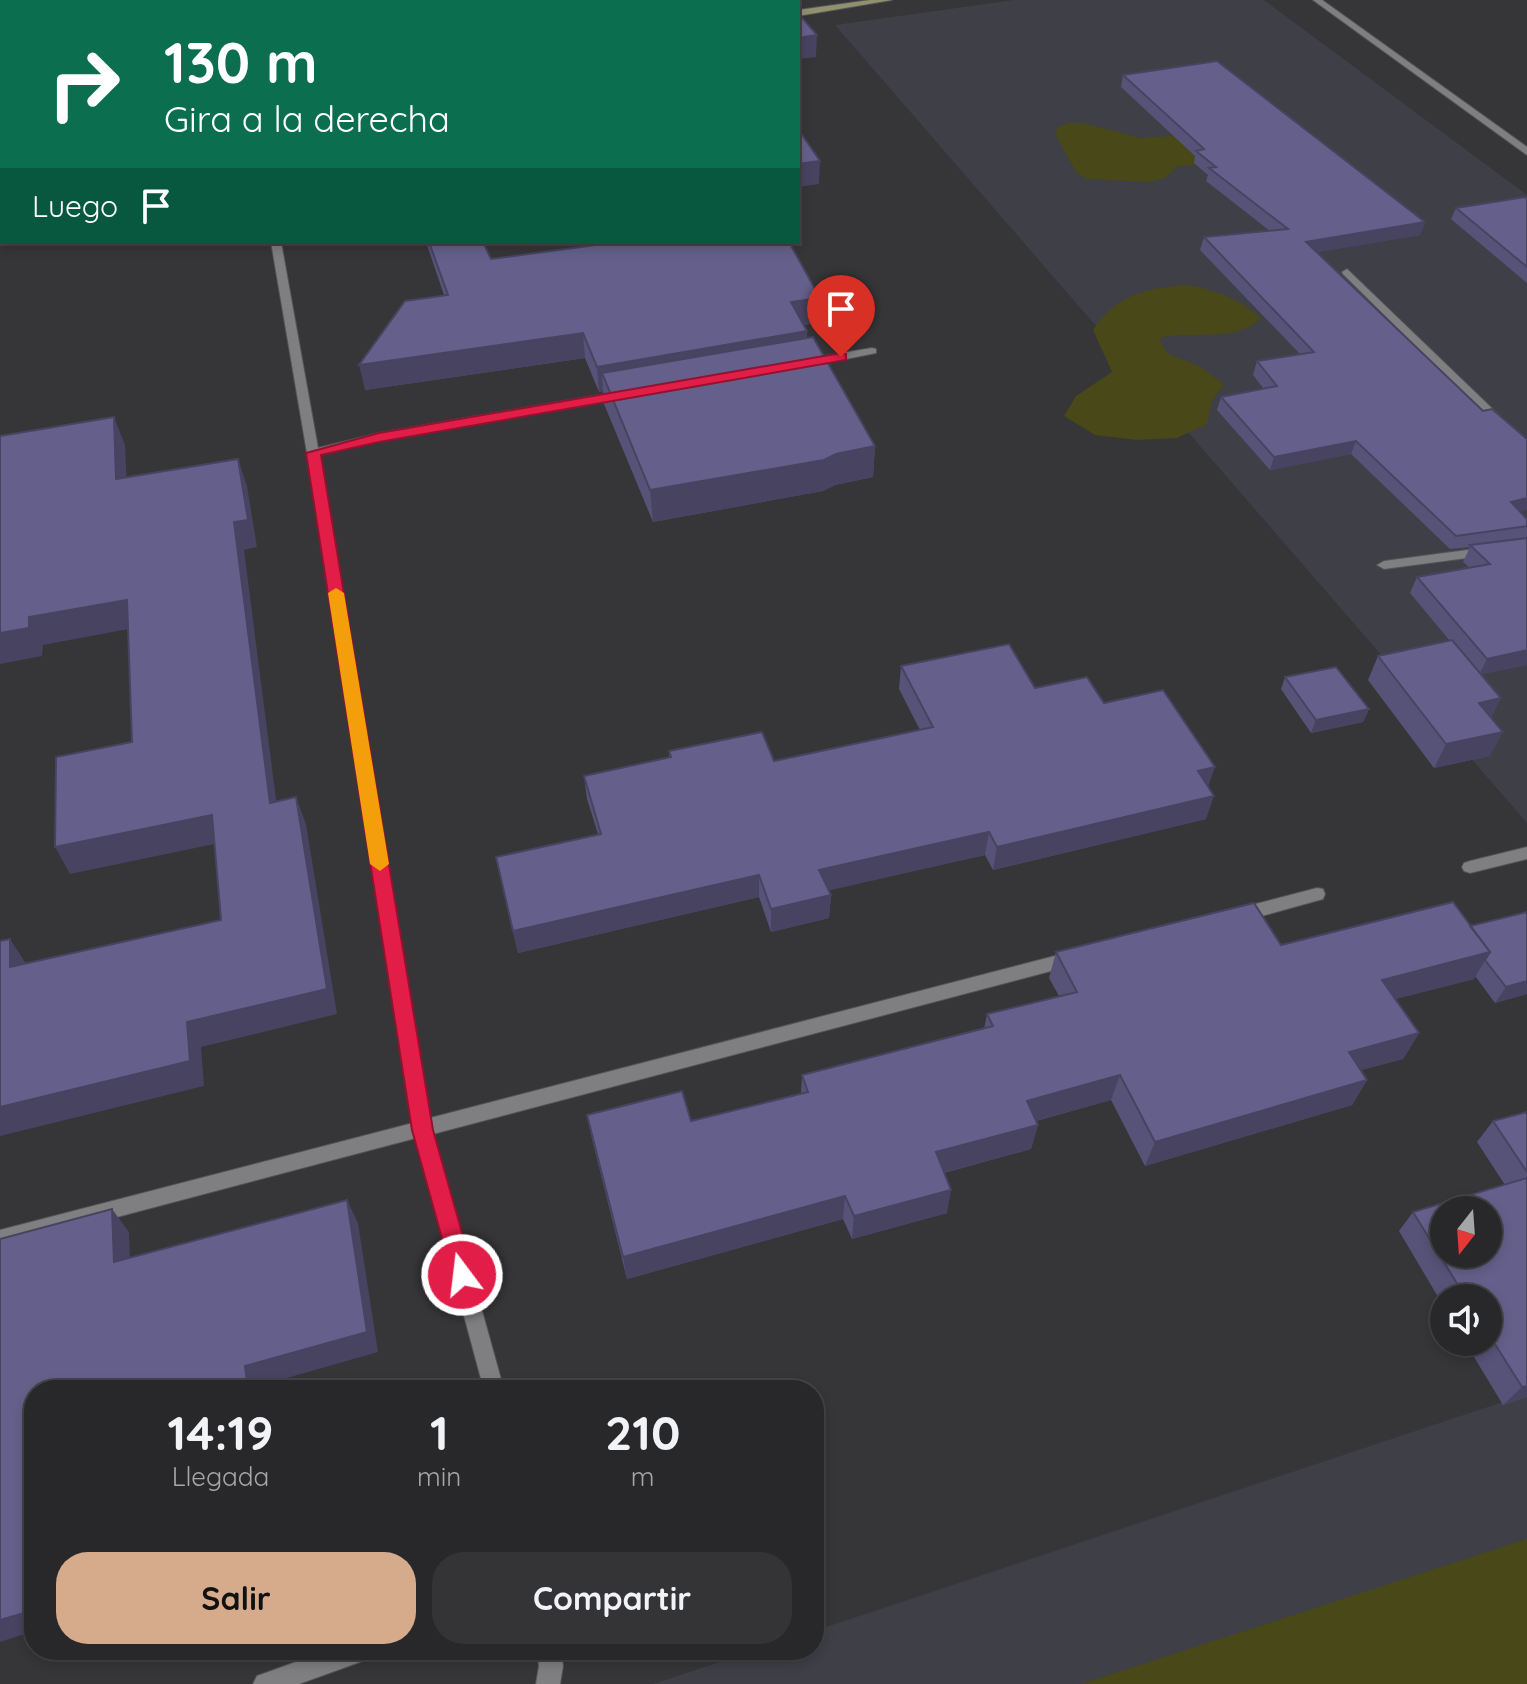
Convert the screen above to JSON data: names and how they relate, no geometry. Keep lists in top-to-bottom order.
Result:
{
  "north": "bottom",
  "page": {
    "turn": ["130 m", "Gira a la derecha"],
    "then": "Luego",
    "eta": [
      "14:19",
      "Llegada",
      "1",
      "min",
      "210",
      "m"
    ],
    "buttons": ["Salir", "Compartir"]
  }
}
